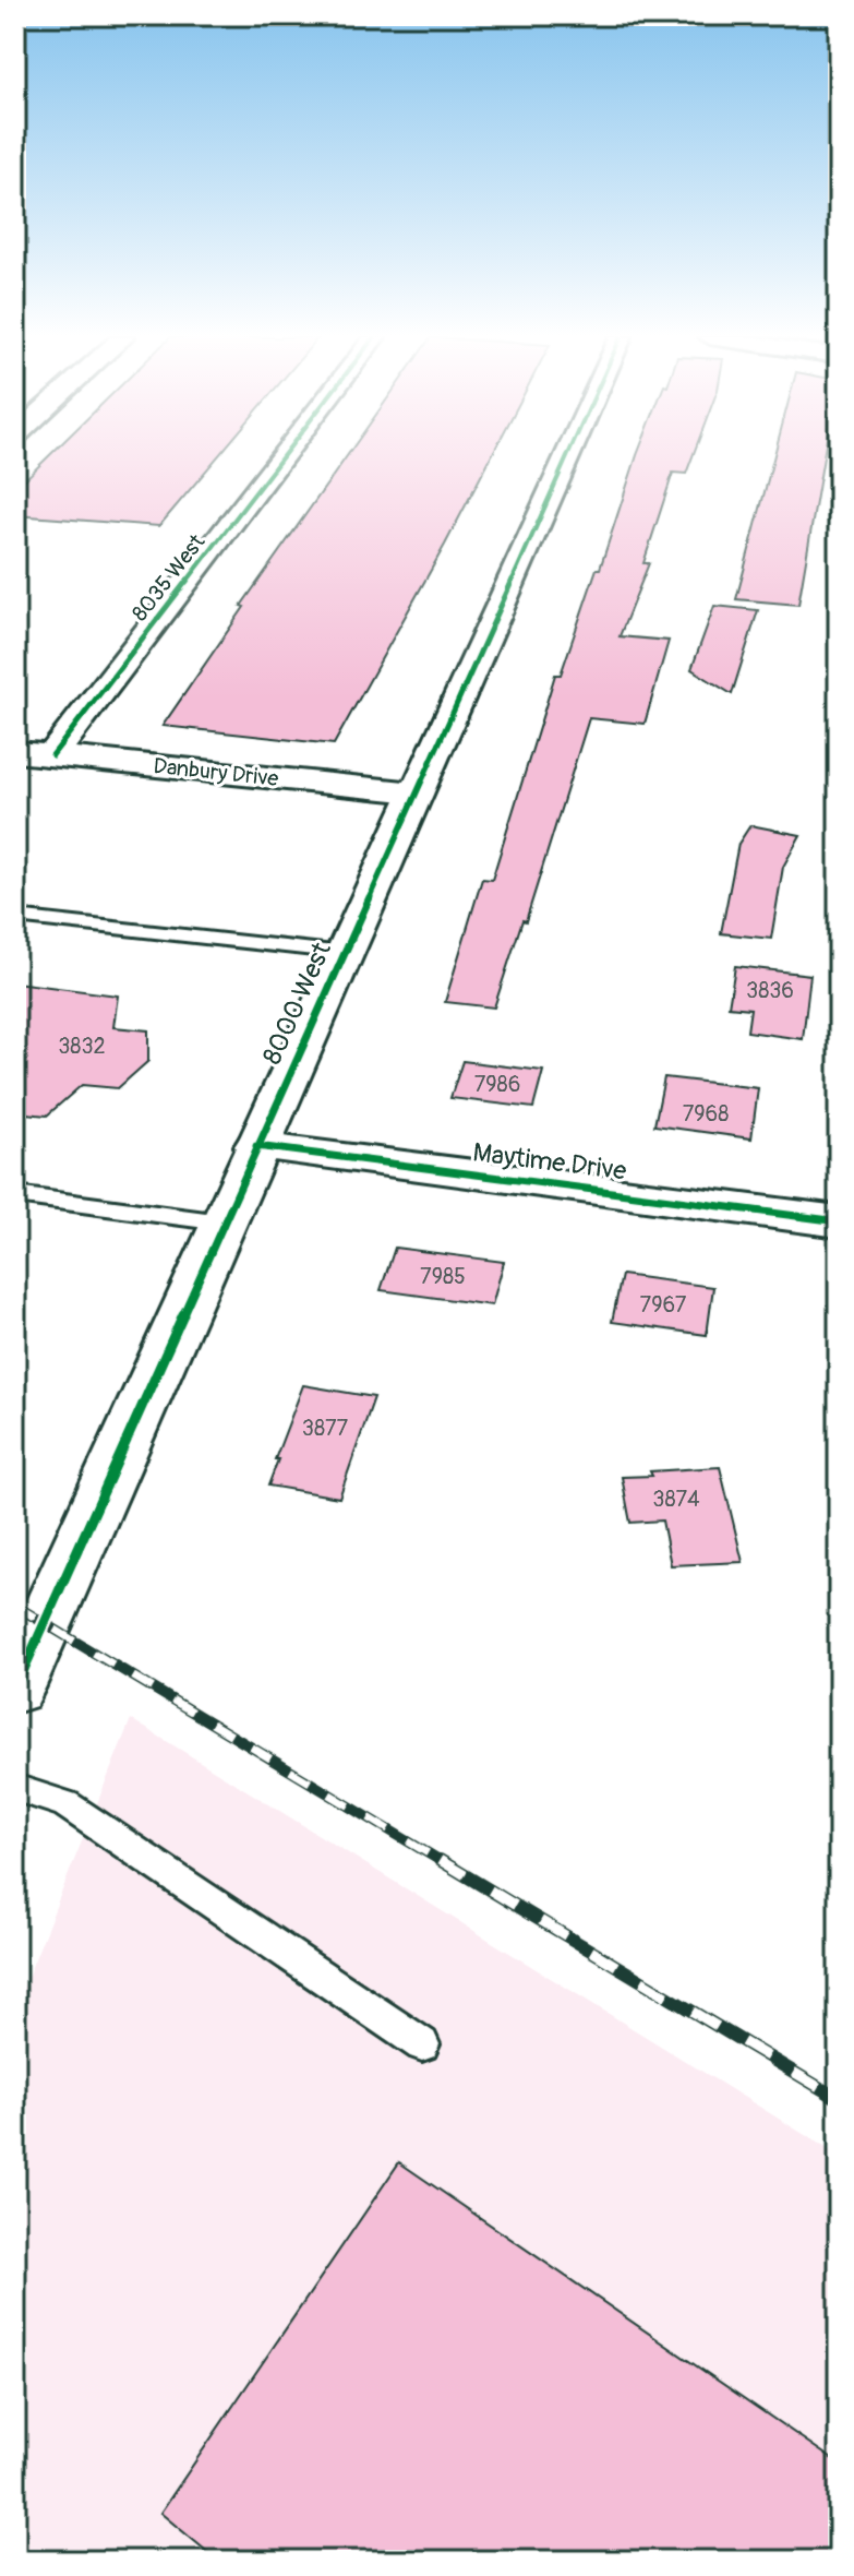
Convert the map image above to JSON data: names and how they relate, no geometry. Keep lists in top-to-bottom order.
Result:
{
  "streets": {
    "street": [
      "8035 West",
      "Danbury Drive",
      "8000 West",
      "Maytime Drive"
    ]
  },
  "crossings": [
    ["8035 West", "Danbury Drive"],
    ["Danbury Drive", "8000 West"],
    ["8000 West", "Maytime Drive"]
  ],
  "house_numbers": [
    "3836",
    "3832",
    "7986",
    "7968",
    "7985",
    "7967",
    "3877",
    "3874"
  ]
}
